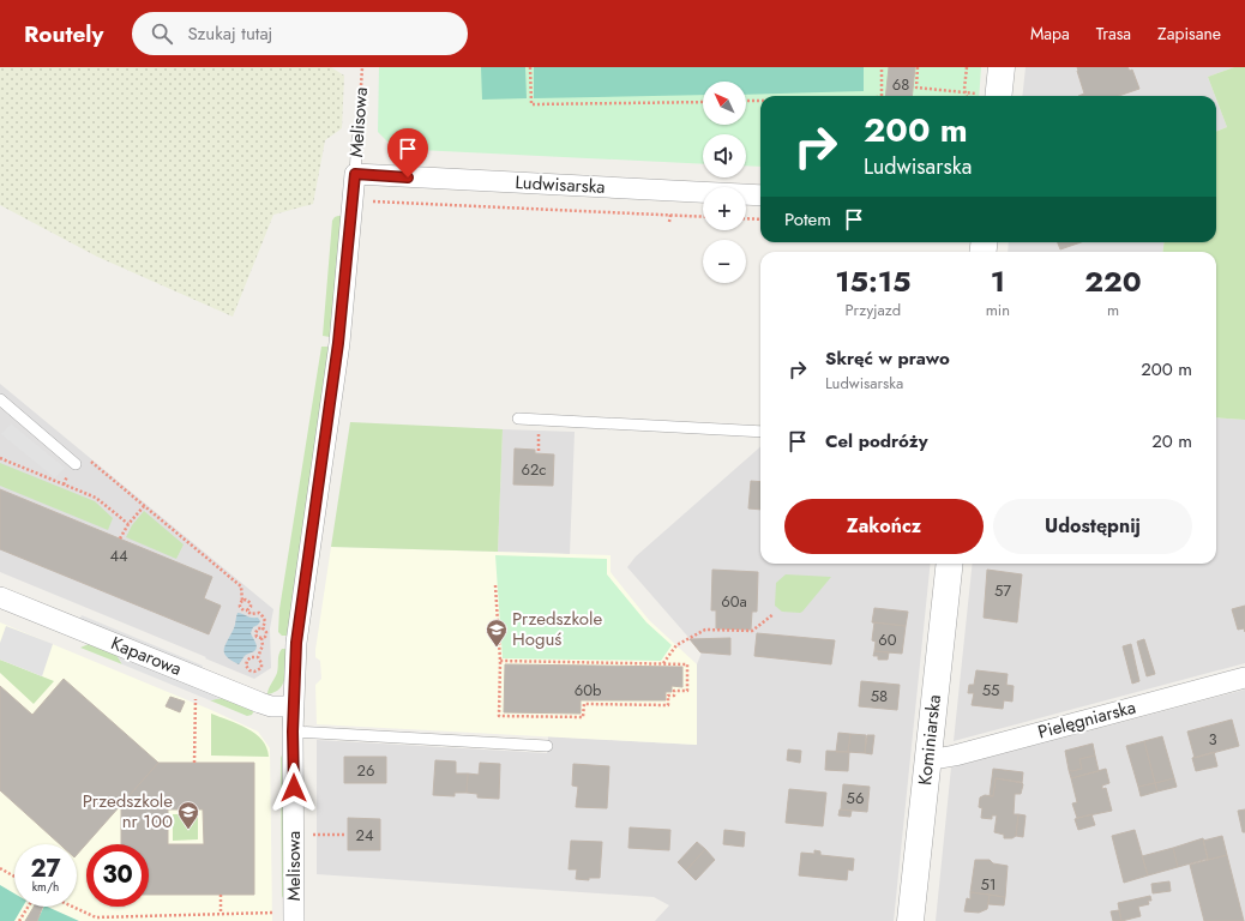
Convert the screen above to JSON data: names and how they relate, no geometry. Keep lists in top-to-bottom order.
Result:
{
  "streets": {
    "street": [
      "Melisowa",
      "Ludwisarska",
      "Kaparowa",
      "Pielęgniarska",
      "Kominiarska"
    ]
  },
  "crossings": [
    ["Melisowa", "Ludwisarska"],
    ["Melisowa", "Kaparowa"],
    ["Pielęgniarska", "Kominiarska"]
  ],
  "places": {
    "school or university": ["Przedszkole Hoguś", "Przedszkole nr 100"]
  },
  "house_numbers": [
    "68",
    "62c",
    "44",
    "57",
    "60a",
    "60",
    "60b",
    "55",
    "58",
    "3",
    "26",
    "56",
    "24",
    "51"
  ],
  "north": "top left",
  "page": {
    "header": "Routely",
    "search": "Szukaj tutaj",
    "nav": ["Mapa", "Trasa", "Zapisane"],
    "map_buttons": ["+", "−"],
    "turn": ["200 m", "Ludwisarska"],
    "then": "Potem",
    "eta": [
      "15:15",
      "Przyjazd",
      "1",
      "min",
      "220",
      "m"
    ],
    "list": [
      {
        "name": "Skręć w prawo",
        "note": "Ludwisarska",
        "value": "200 m"
      },
      {
        "name": "Cel podróży",
        "value": "20 m"
      }
    ],
    "buttons": ["Zakończ", "Udostępnij"],
    "speed": "27 km/h",
    "limit": "30"
  }
}
